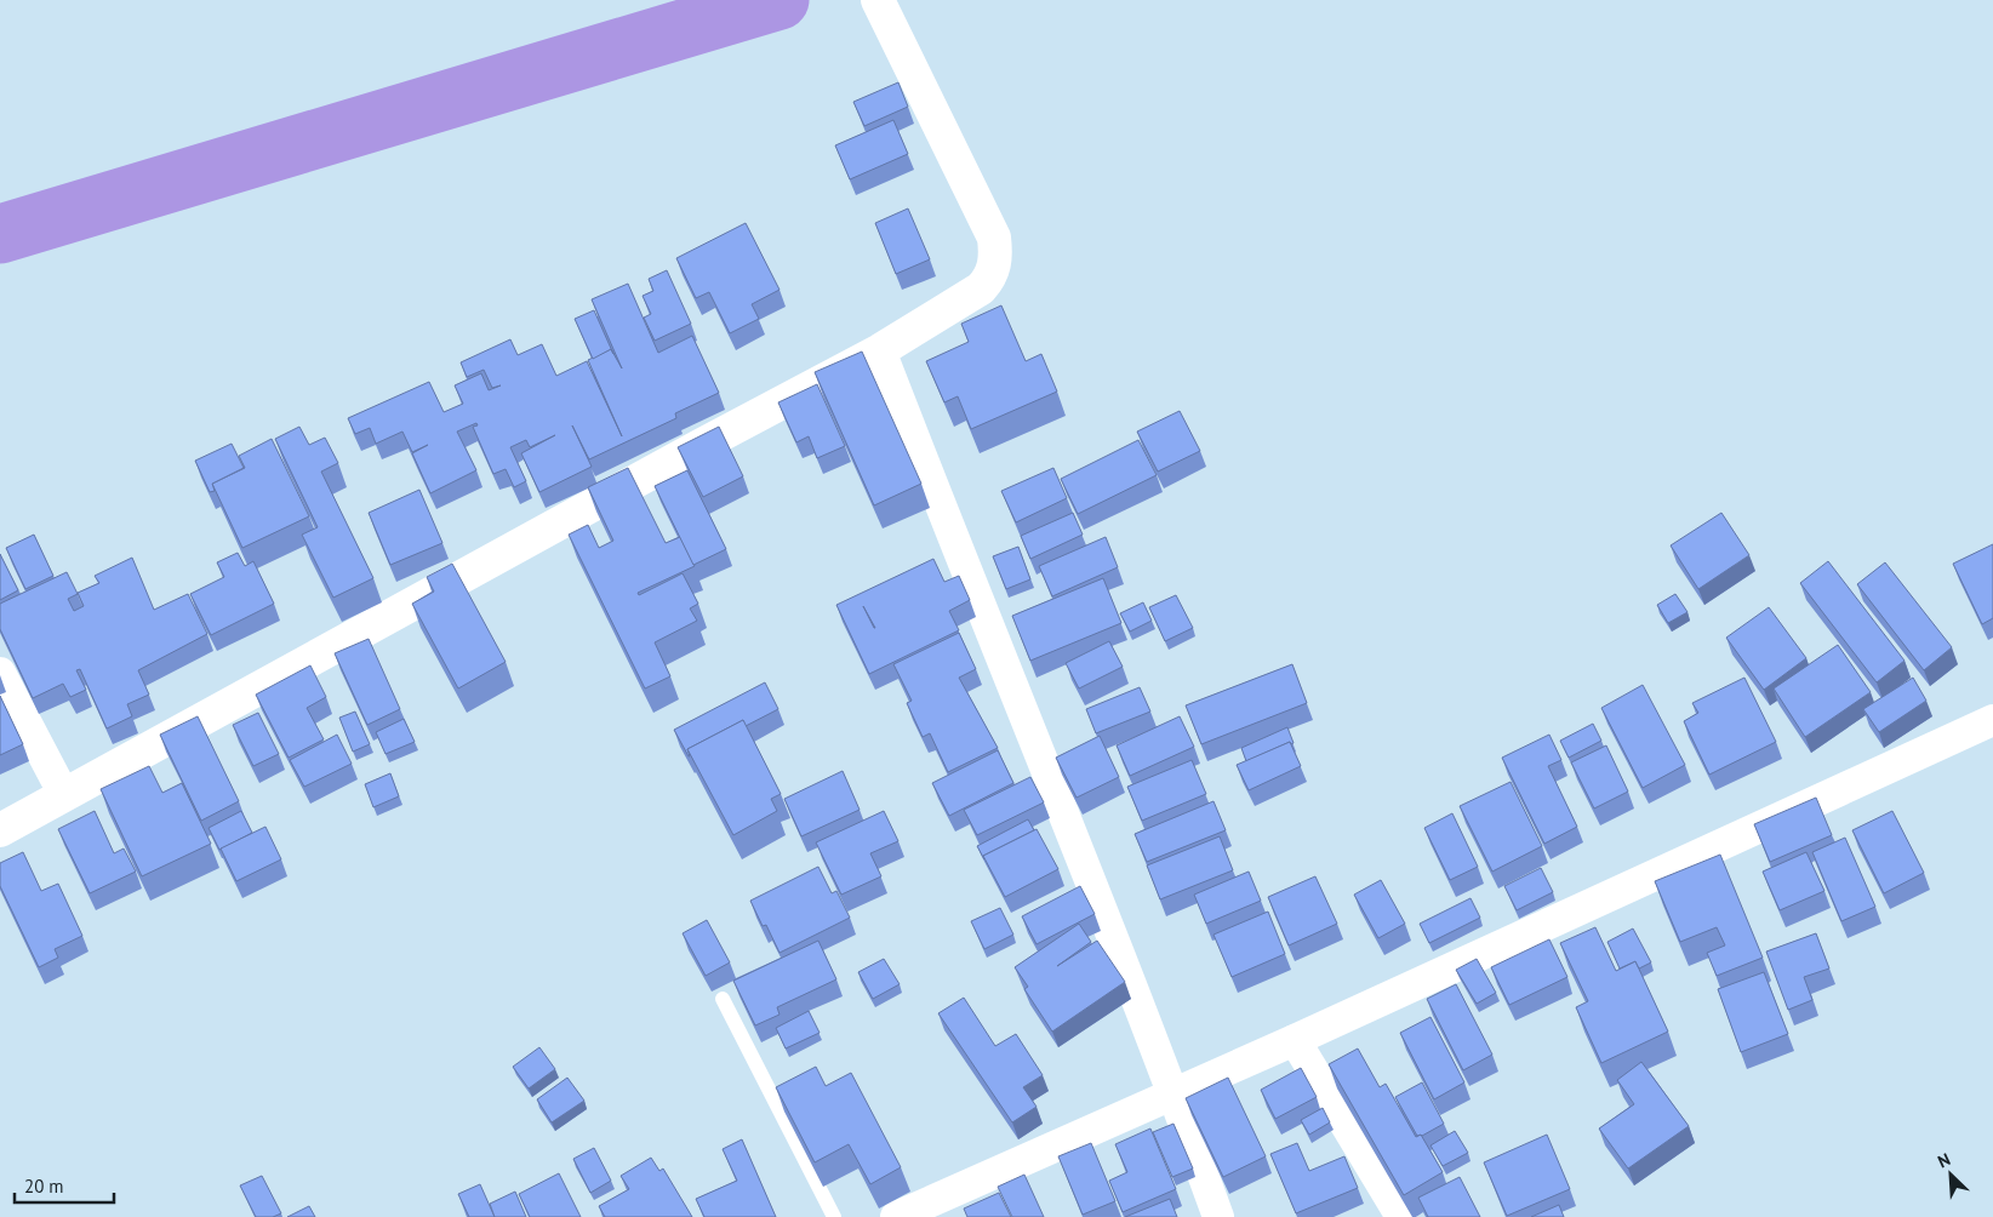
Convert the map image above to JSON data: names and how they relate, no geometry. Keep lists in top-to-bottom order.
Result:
{
  "scale_bar": "20 m",
  "north": "top left"
}
